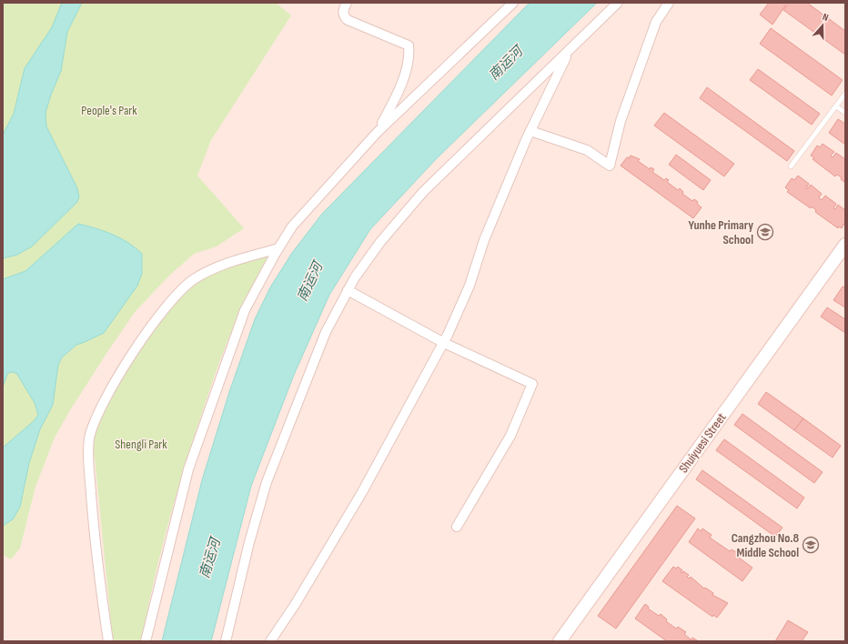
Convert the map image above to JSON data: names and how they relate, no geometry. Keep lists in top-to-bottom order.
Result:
{
  "streets": {
    "street": ["Shuiyuesi Street"]
  },
  "water": ["南运河"],
  "parks": ["People's Park", "Shengli Park"],
  "places": {
    "school or university": ["Yunhe Primary School", "Cangzhou No.8 Middle School"]
  },
  "north": "top"
}
